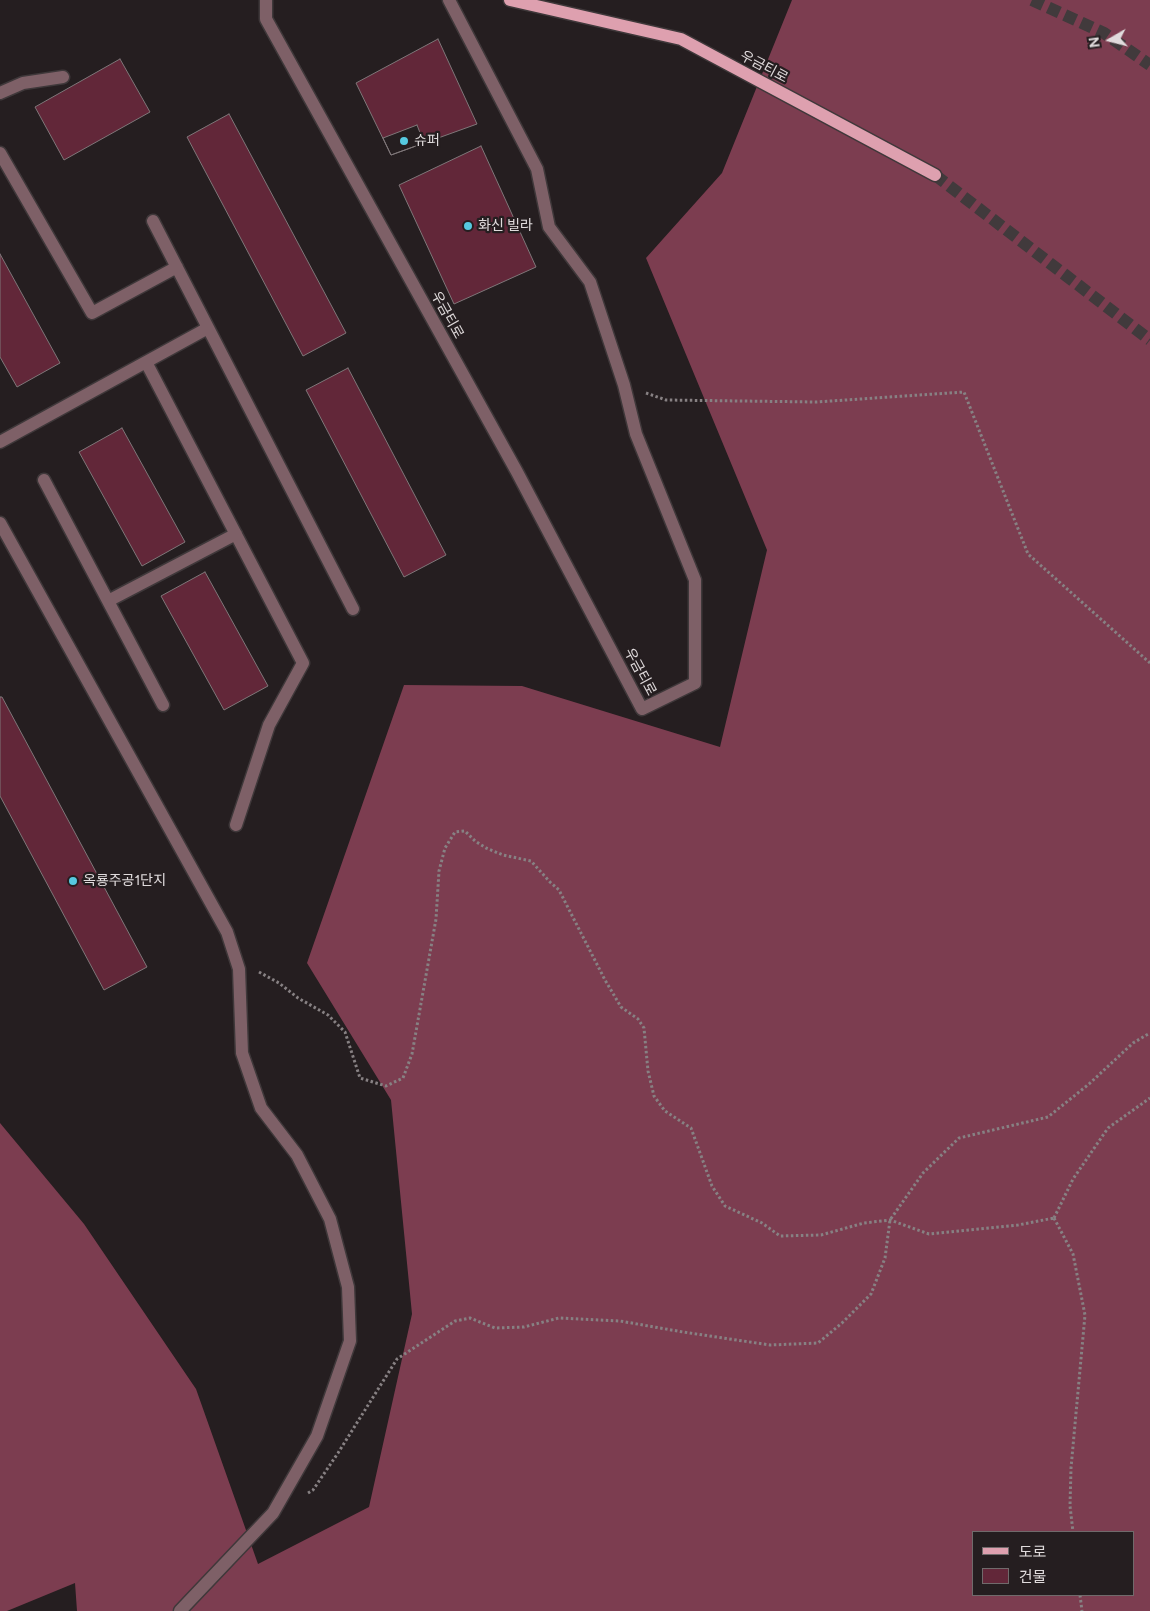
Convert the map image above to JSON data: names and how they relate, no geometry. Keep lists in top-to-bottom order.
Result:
{
  "streets": {
    "main road": ["우금티로"]
  },
  "places": ["슈퍼", "화신 빌라", "옥룡주공1단지"],
  "legend": ["도로", "건물"],
  "north": "left"
}
